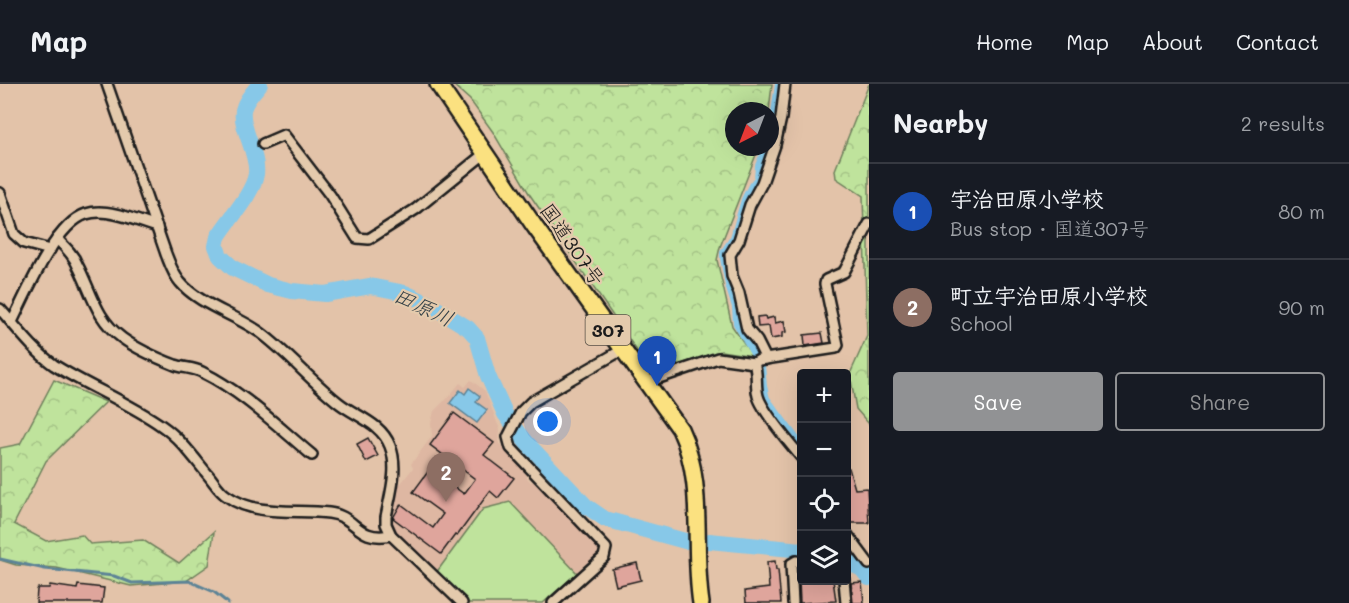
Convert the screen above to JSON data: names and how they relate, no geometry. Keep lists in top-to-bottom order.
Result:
{
  "streets": {
    "highway": ["国道307号", "307"]
  },
  "water": ["田原川"],
  "north": "bottom left",
  "page": {
    "header": "Map",
    "nav": [
      "Home",
      "Map",
      "About",
      "Contact"
    ],
    "heading": ["Nearby", "2 results"],
    "list": [
      {
        "mark": "1",
        "name": "宇治田原小学校",
        "note": "Bus stop · 国道307号",
        "value": "80 m"
      },
      {
        "mark": "2",
        "name": "町立宇治田原小学校",
        "note": "School",
        "value": "90 m"
      }
    ],
    "pins": ["1", "2"],
    "buttons": ["Save", "Share"],
    "map_buttons": ["+", "−"]
  }
}
